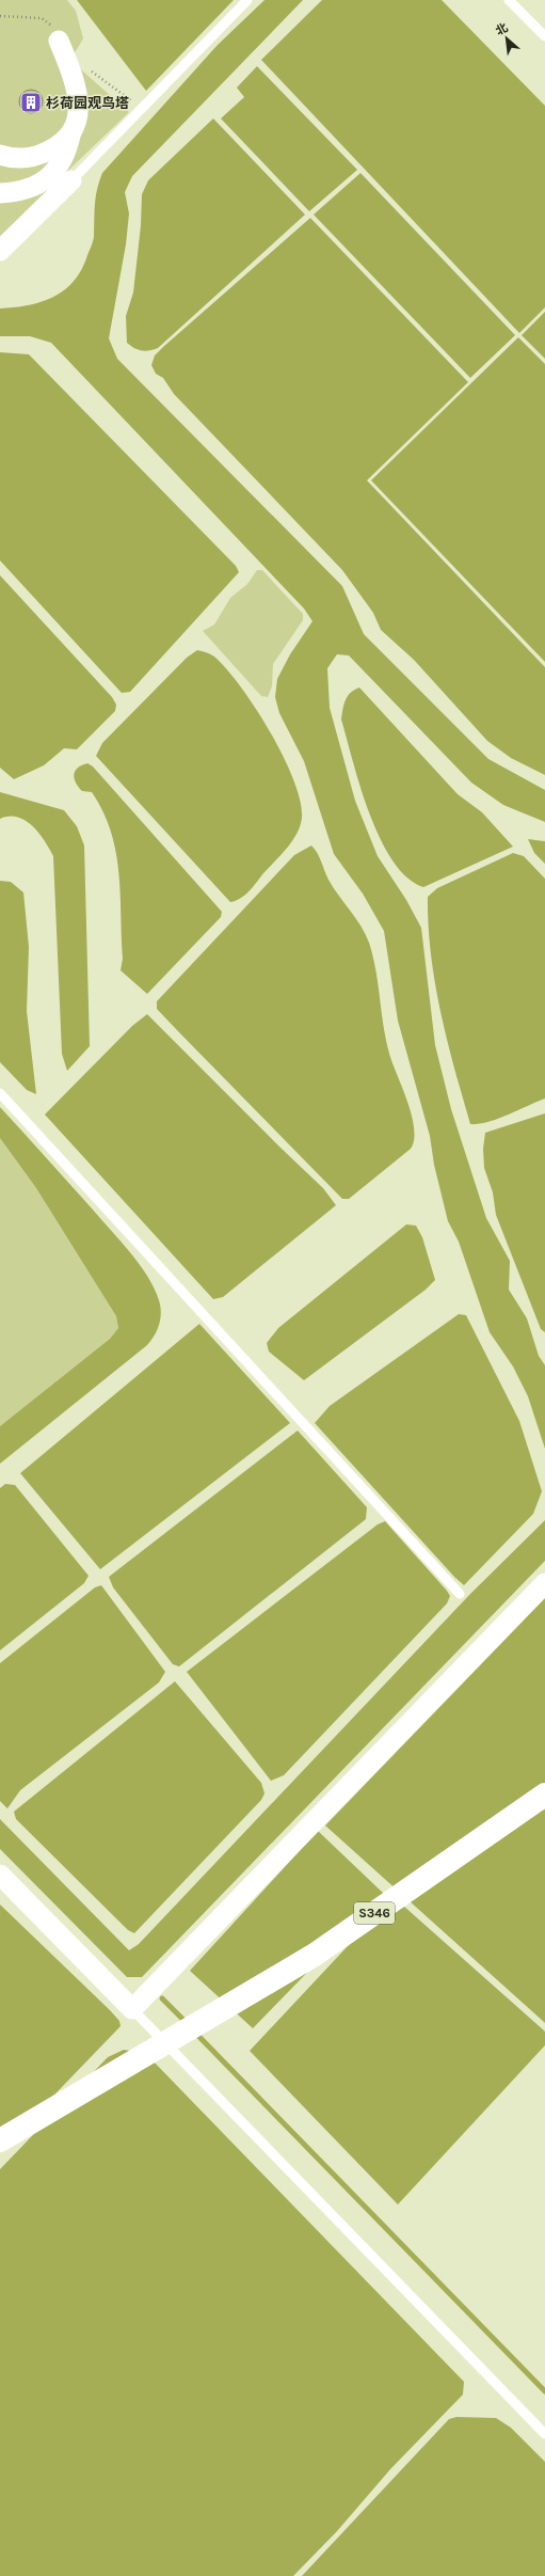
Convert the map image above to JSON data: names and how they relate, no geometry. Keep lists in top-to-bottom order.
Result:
{
  "streets": {
    "main road": ["S346"]
  },
  "places": {
    "building": ["杉荷园观鸟塔"]
  },
  "north": "top left"
}
